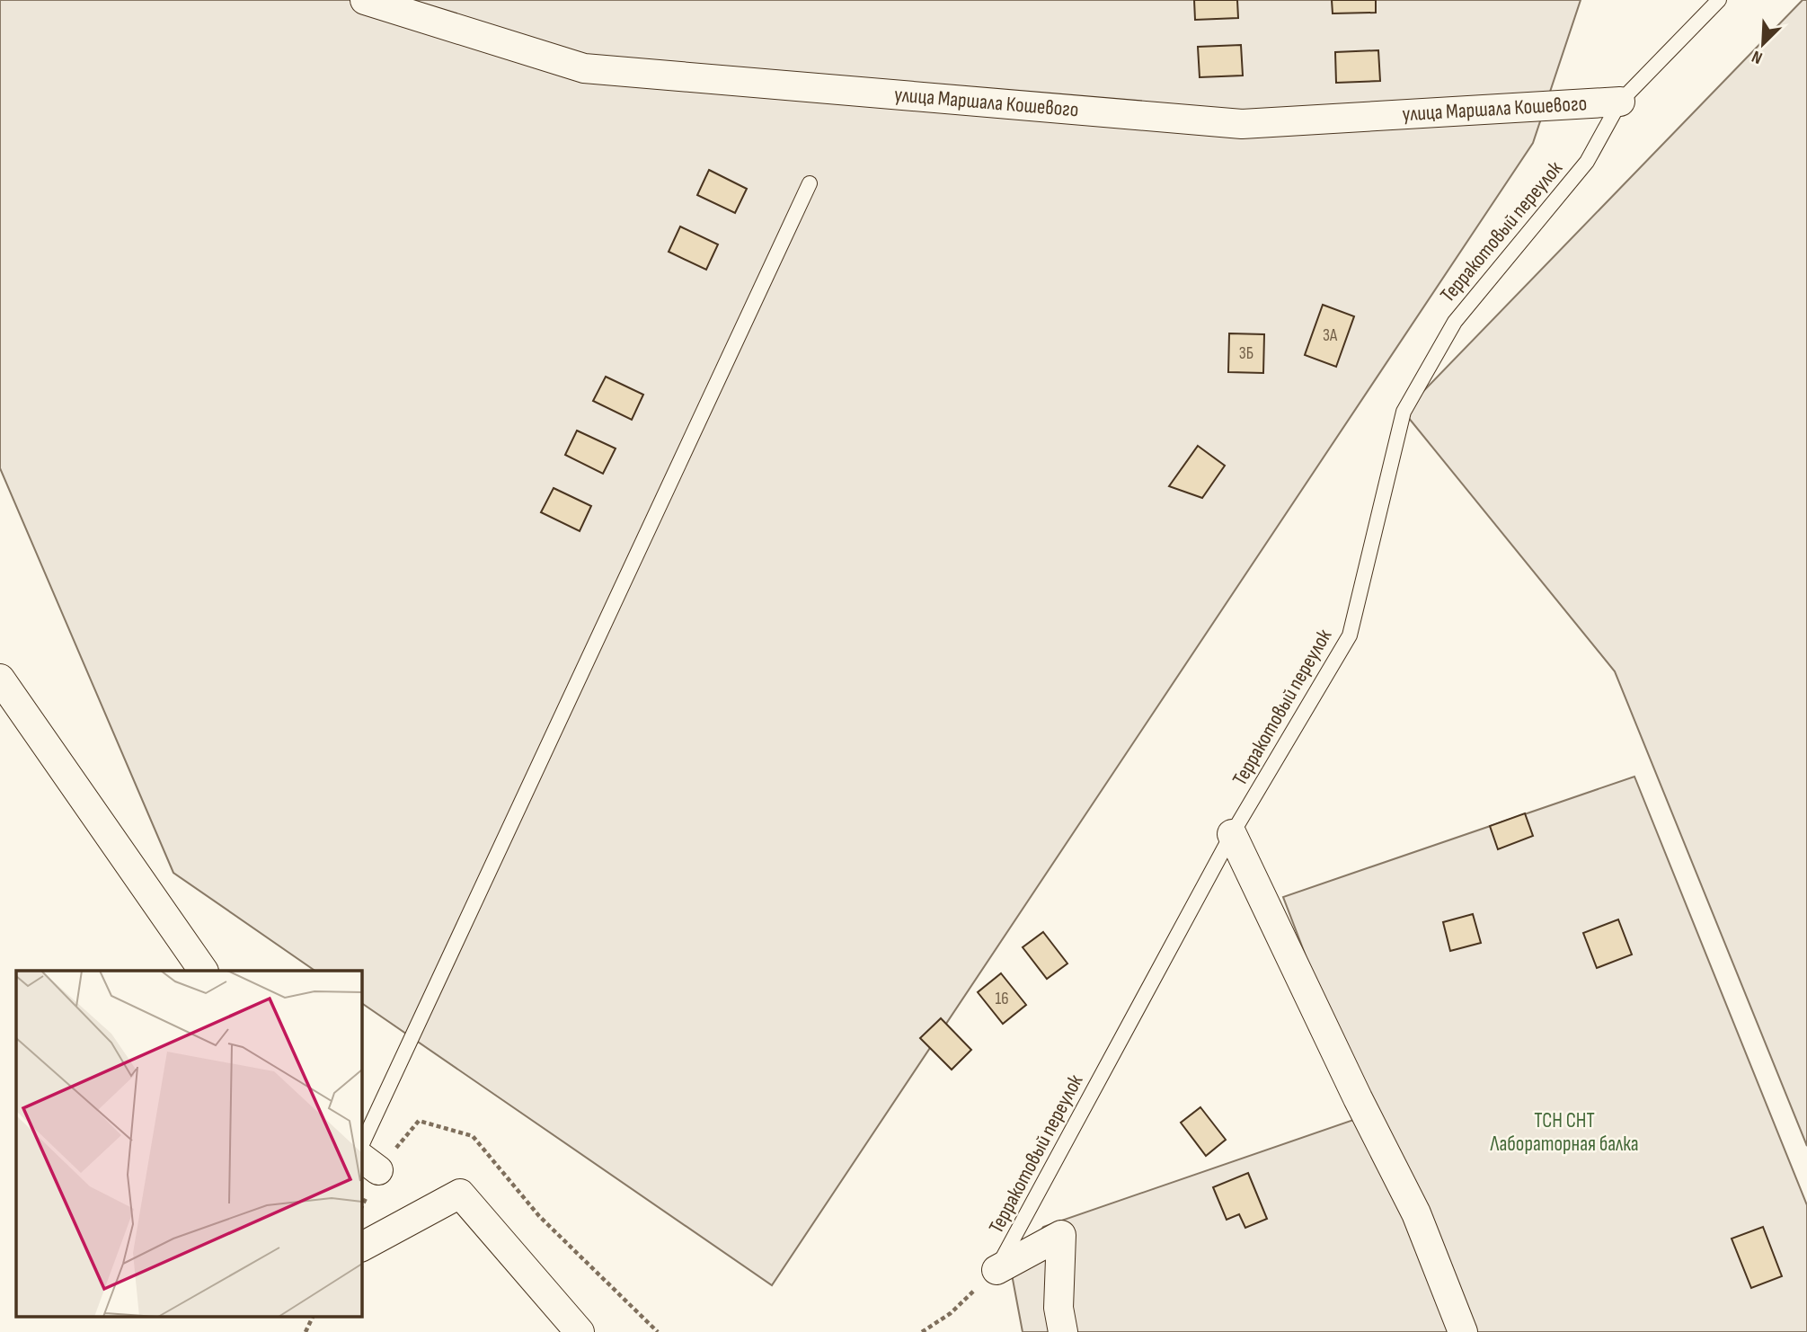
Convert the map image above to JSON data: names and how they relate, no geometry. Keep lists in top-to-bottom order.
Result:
{
  "streets": {
    "street": ["улица Маршала Кошевого"],
    "lane": ["Терракотовый переулок"]
  },
  "crossings": [
    ["улица Маршала Кошевого", "Терракотовый переулок"]
  ],
  "parks": ["ТСН СНТ Лабораторная балка"],
  "house_numbers": ["3А", "3Б", "16"],
  "north": "bottom left"
}
